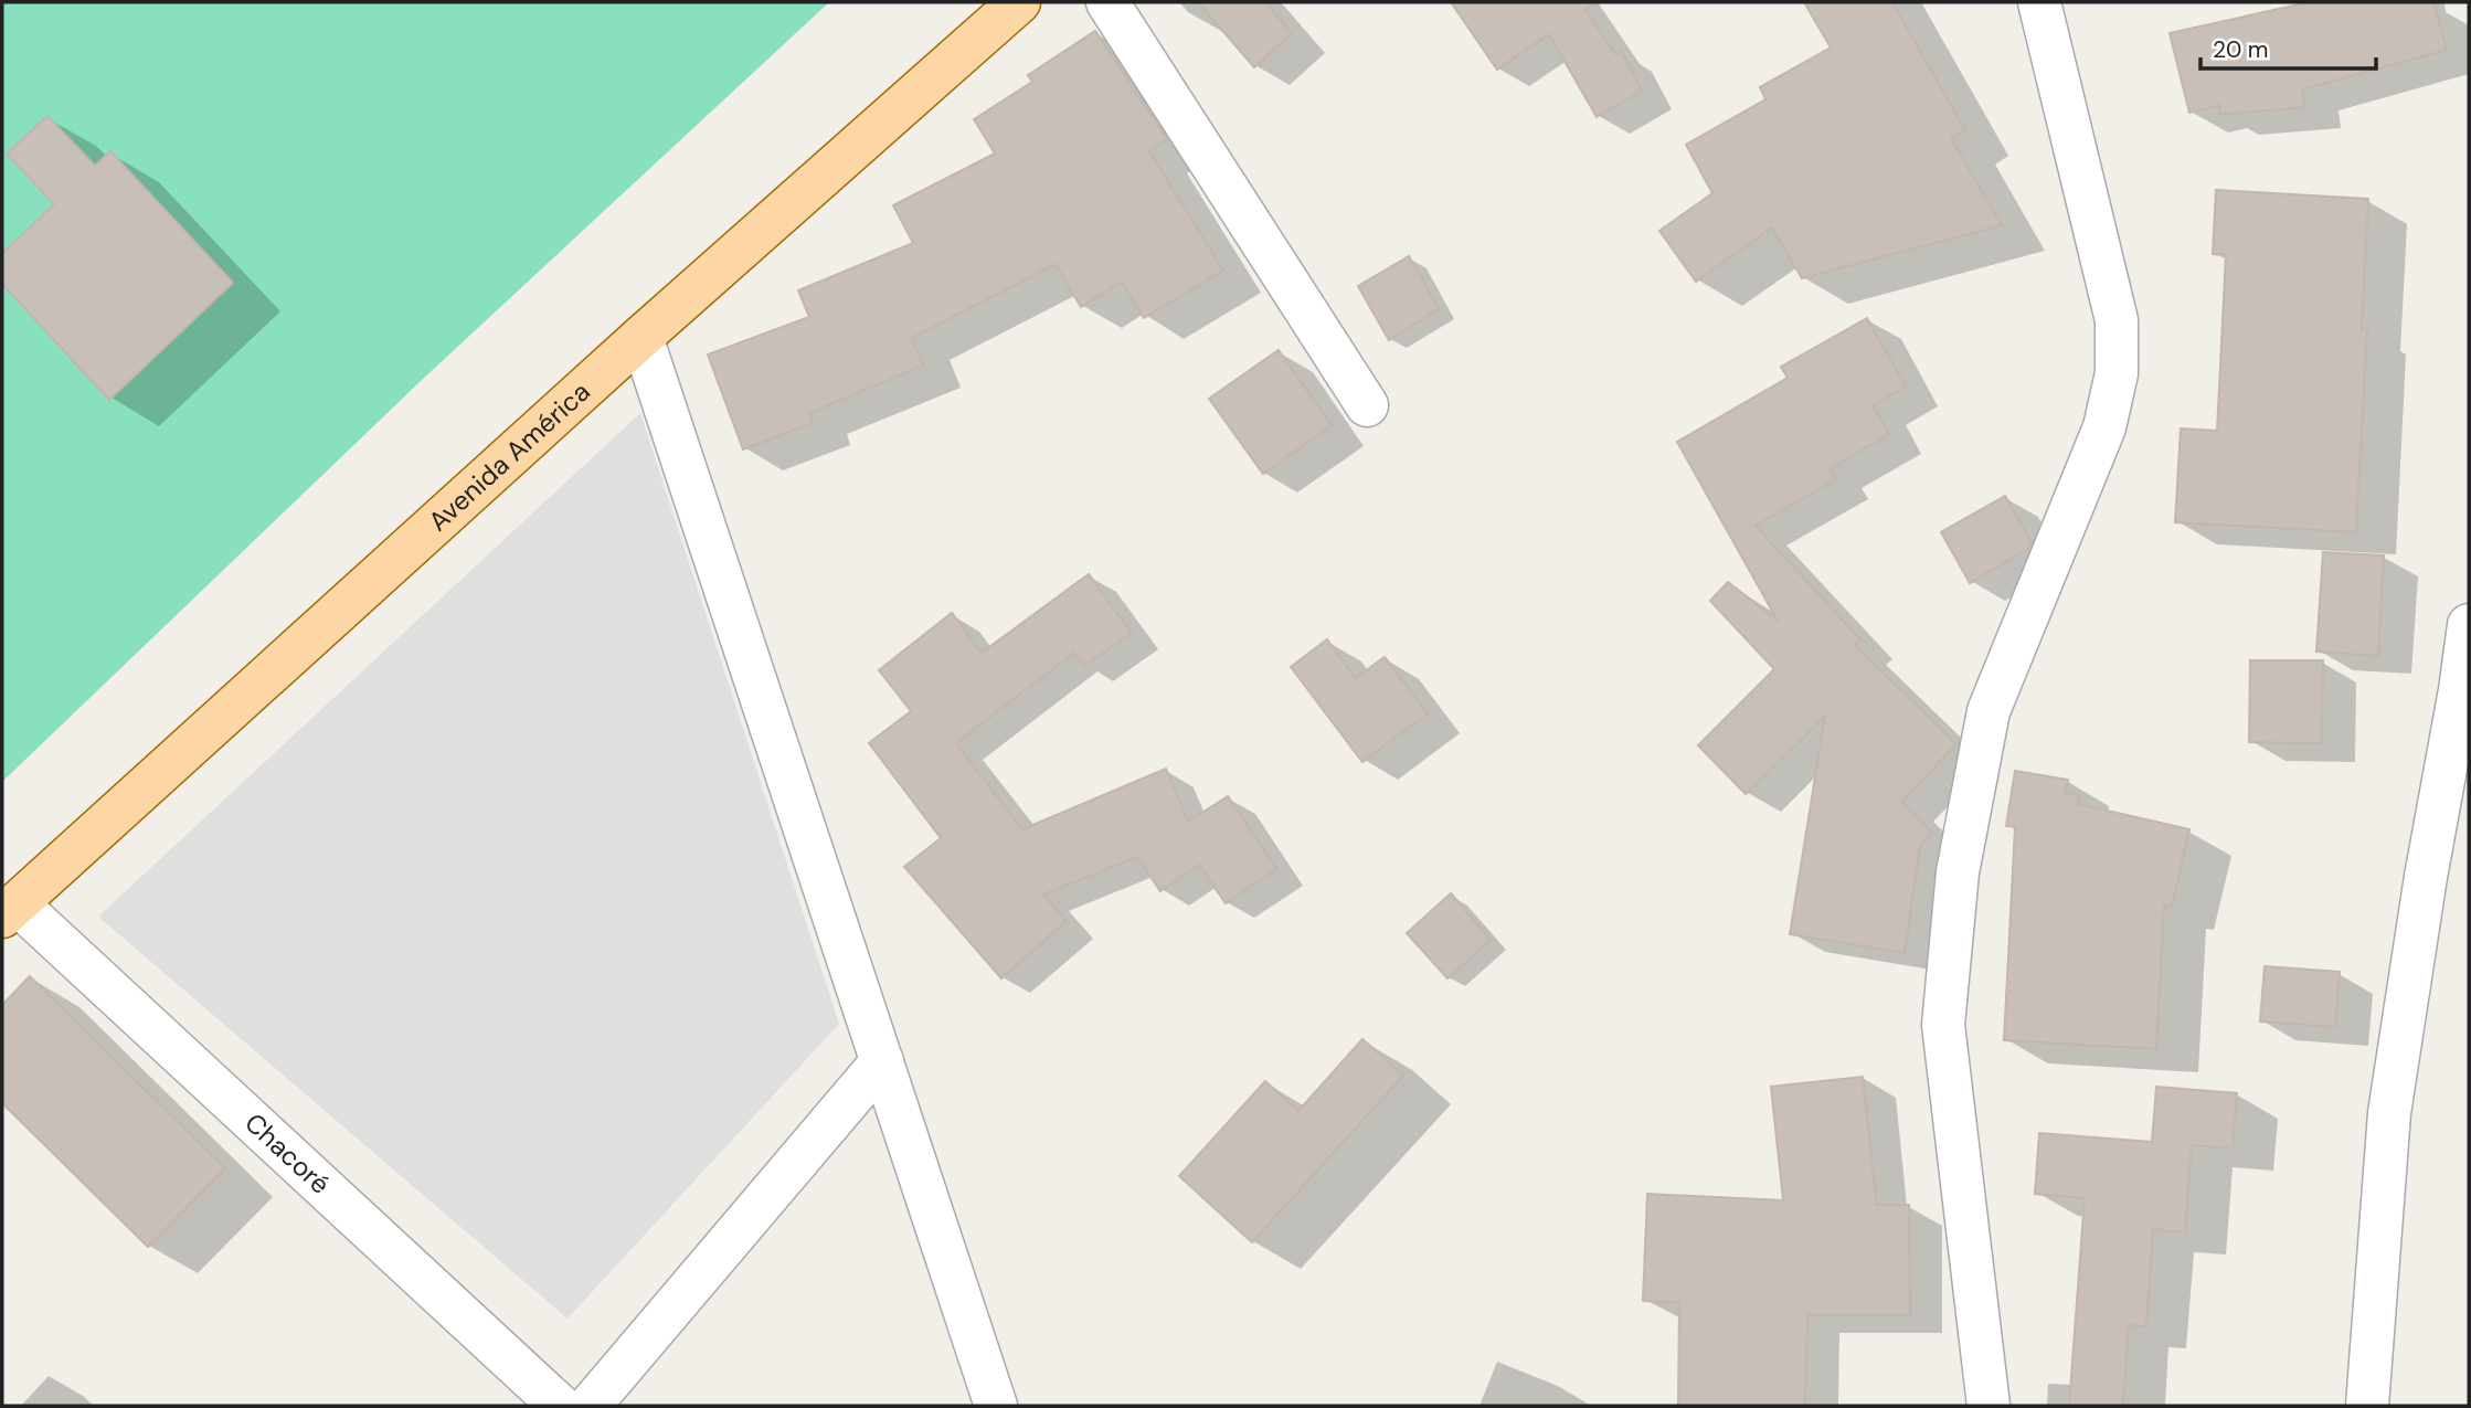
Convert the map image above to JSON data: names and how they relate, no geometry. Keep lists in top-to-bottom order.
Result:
{
  "streets": {
    "main road": ["Avenida América"],
    "street": ["Chacoré"]
  },
  "crossings": [
    ["Avenida América", "Chacoré"]
  ],
  "scale_bar": "20 m"
}
